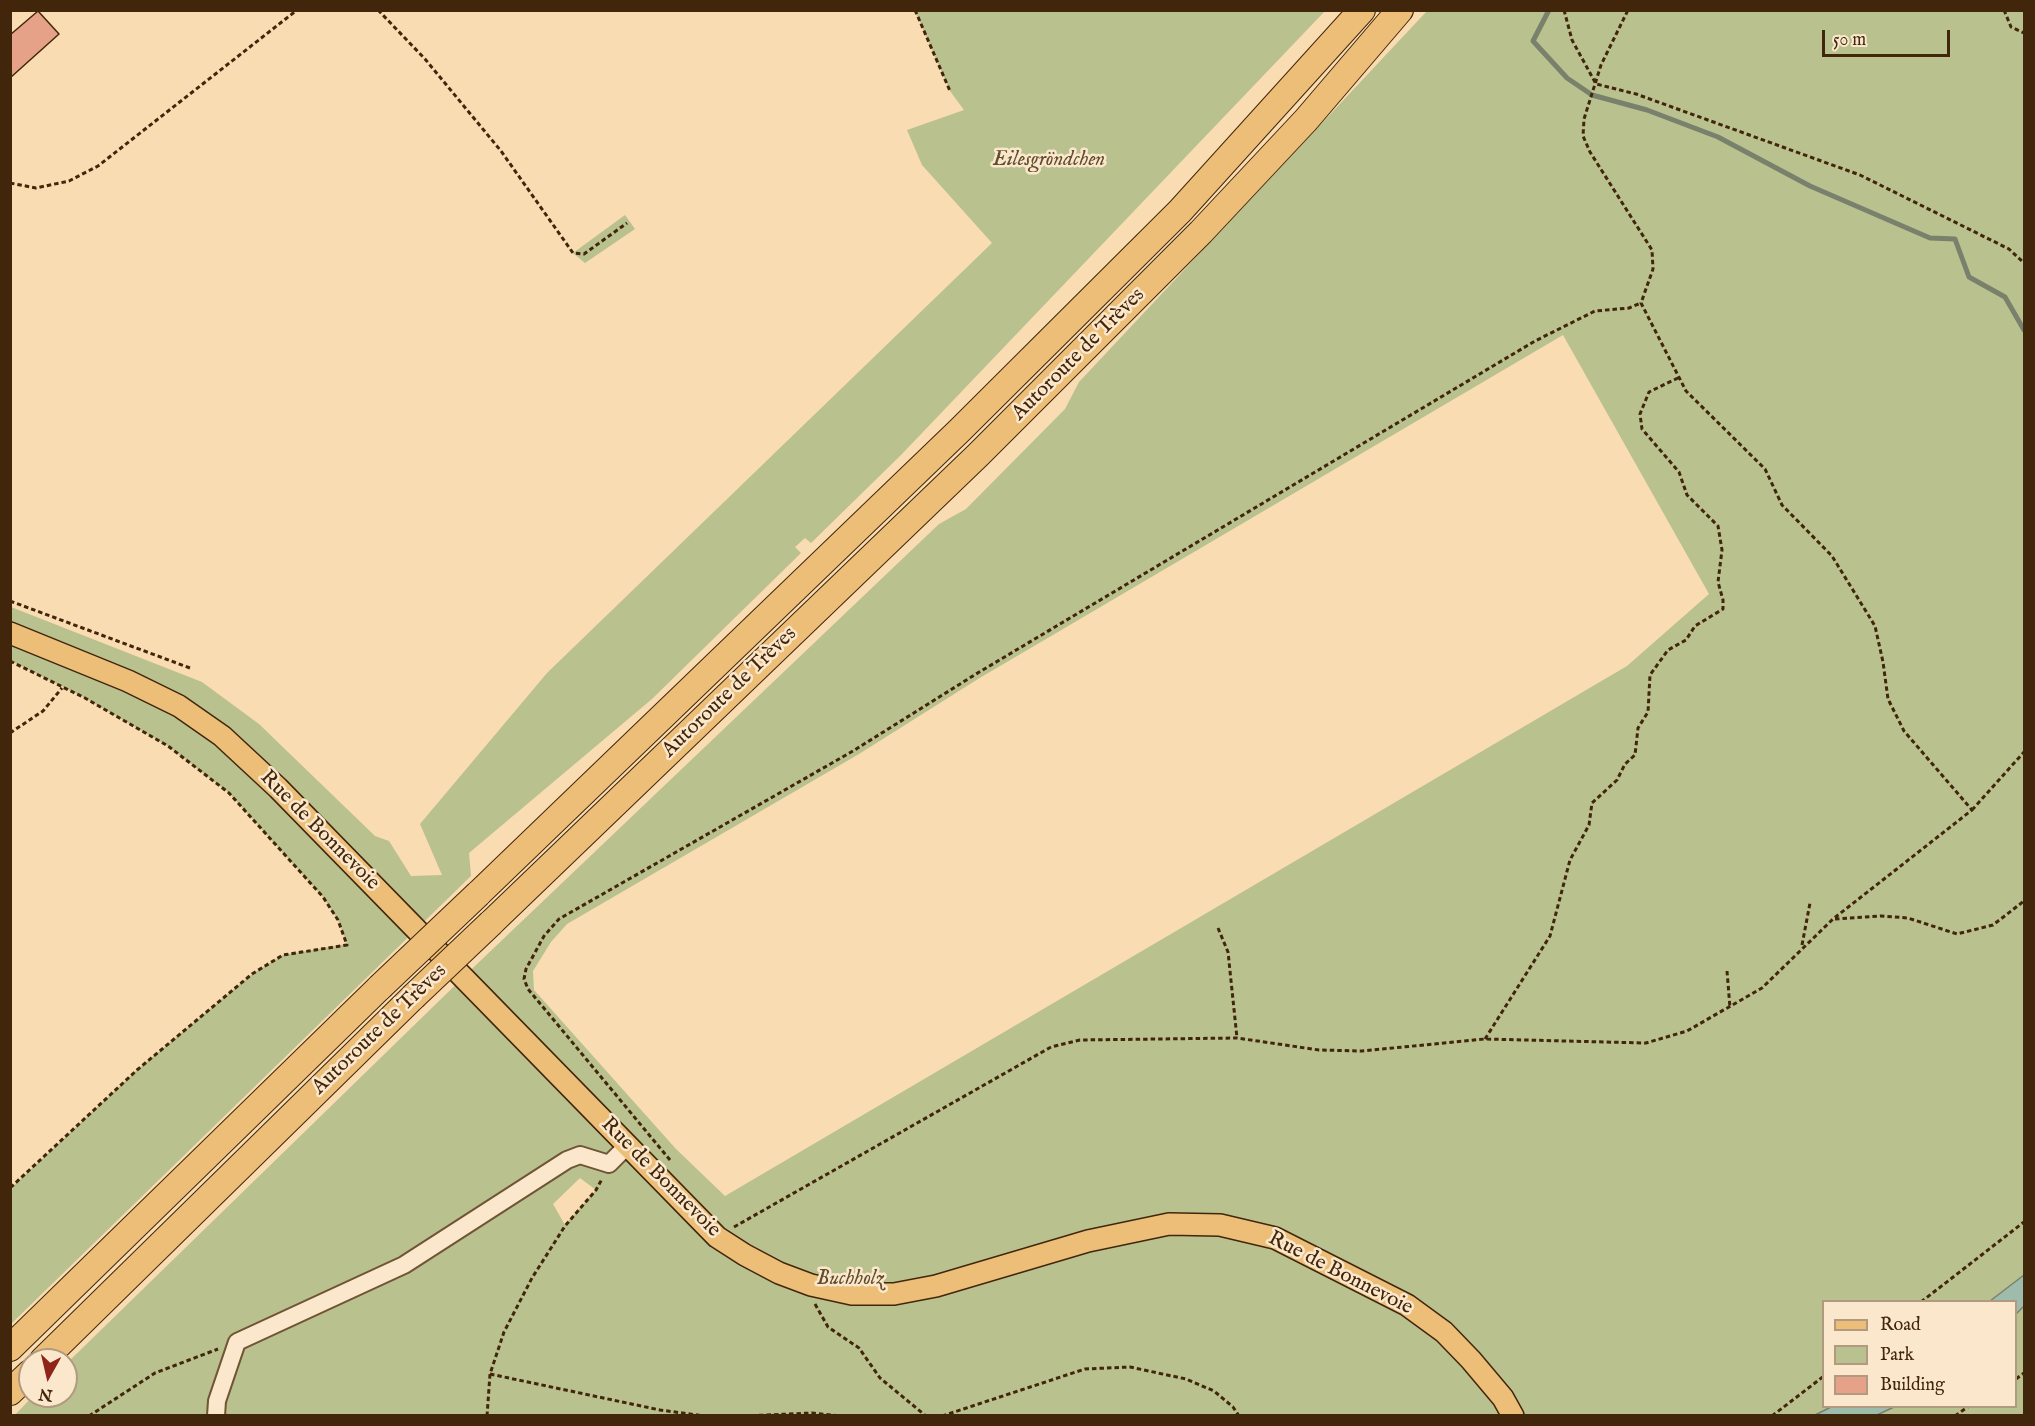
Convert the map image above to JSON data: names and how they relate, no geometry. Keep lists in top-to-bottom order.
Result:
{
  "streets": {
    "highway": ["Autoroute de Trèves"],
    "main road": ["Rue de Bonnevoie"]
  },
  "parks": ["Eilesgröndchen", "Buchholz"],
  "legend": ["Road", "Park", "Building"],
  "scale_bar": "50 m",
  "north": "bottom"
}
